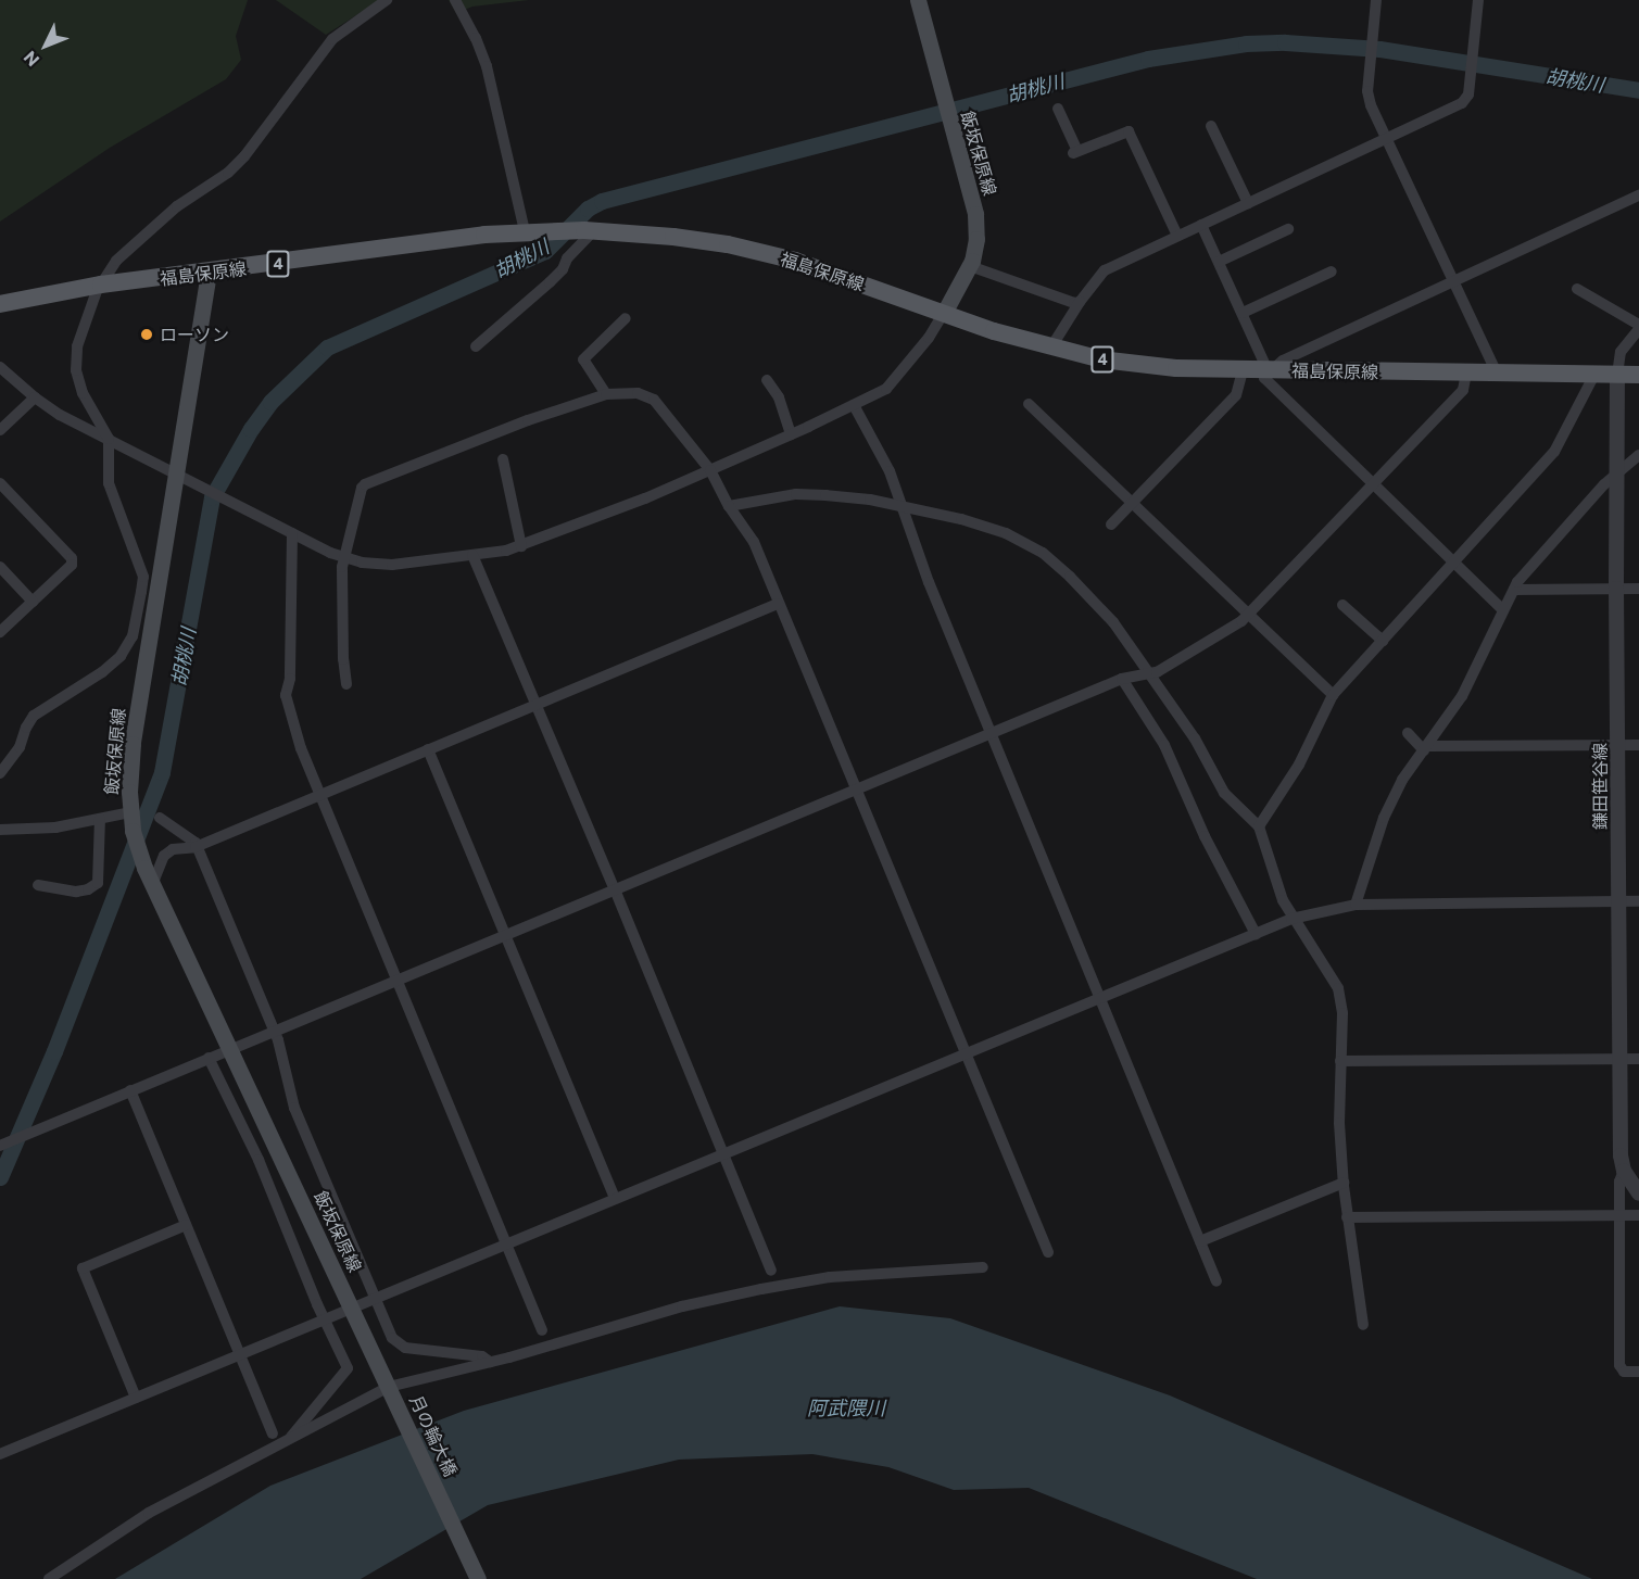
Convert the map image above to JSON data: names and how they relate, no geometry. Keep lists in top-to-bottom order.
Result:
{
  "streets": {
    "main road": [
      "飯坂保原線",
      "4",
      "福島保原線",
      "月の輪大橋"
    ],
    "street": ["鎌田笹谷線"]
  },
  "crossings": [
    ["飯坂保原線", "福島保原線"],
    ["飯坂保原線", "月の輪大橋"],
    ["福島保原線", "鎌田笹谷線"]
  ],
  "water": ["胡桃川", "阿武隈川"],
  "places": ["ローソン"],
  "north": "bottom left"
}
